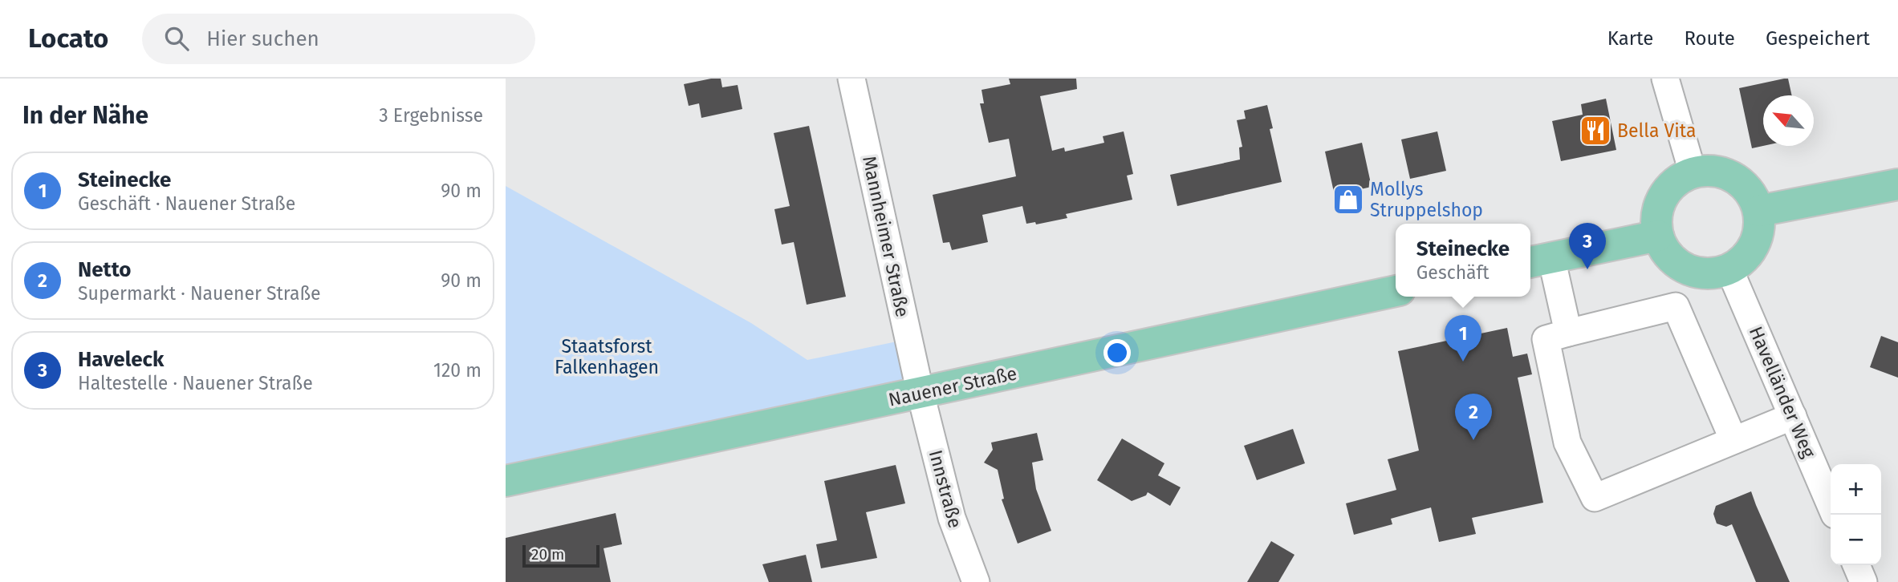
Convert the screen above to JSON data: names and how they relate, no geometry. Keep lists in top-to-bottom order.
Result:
{
  "streets": {
    "main road": ["Nauener Straße"],
    "street": ["Mannheimer Straße", "Havelländer Weg", "Innstraße"]
  },
  "crossings": [
    ["Mannheimer Straße", "Nauener Straße"],
    ["Mannheimer Straße", "Innstraße"],
    ["Nauener Straße", "Innstraße"]
  ],
  "parks": ["Staatsforst Falkenhagen"],
  "places": {
    "restaurant": ["Bella Vita"],
    "shop": ["Mollys Struppelshop"]
  },
  "scale_bar": "20 m",
  "north": "top left",
  "page": {
    "header": "Locato",
    "search": "Hier suchen",
    "nav": ["Karte", "Route", "Gespeichert"],
    "heading": ["In der Nähe", "3 Ergebnisse"],
    "list": [
      {
        "mark": "1",
        "name": "Steinecke",
        "note": "Geschäft · Nauener Straße",
        "value": "90 m"
      },
      {
        "mark": "2",
        "name": "Netto",
        "note": "Supermarkt · Nauener Straße",
        "value": "90 m"
      },
      {
        "mark": "3",
        "name": "Haveleck",
        "note": "Haltestelle · Nauener Straße",
        "value": "120 m"
      }
    ],
    "pins": ["3", "1", "2"],
    "popup": ["Steinecke", "Geschäft"],
    "map_buttons": ["+", "−"],
    "scale": "20 m"
  }
}
